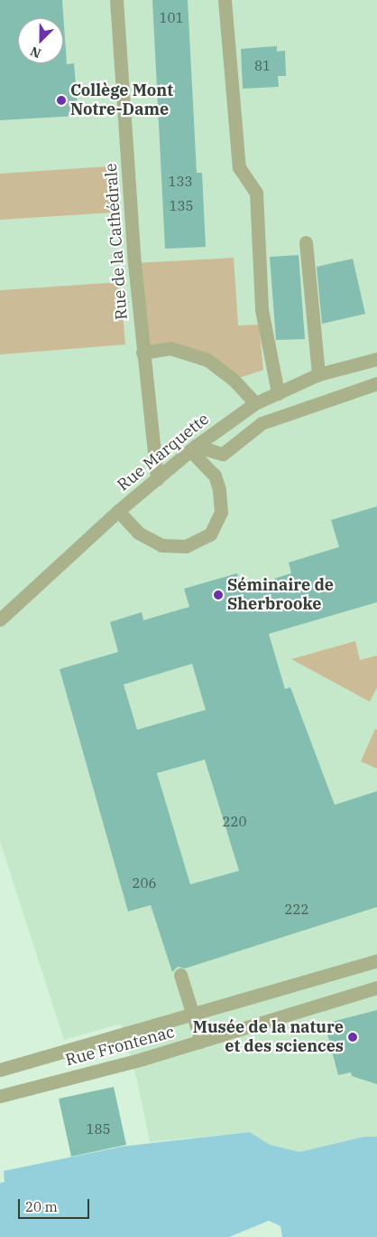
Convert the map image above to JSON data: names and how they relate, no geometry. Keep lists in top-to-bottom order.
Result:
{
  "streets": {
    "street": ["Rue de la Cathédrale", "Rue Marquette", "Rue Frontenac"]
  },
  "crossings": [
    ["Rue de la Cathédrale", "Rue Marquette"]
  ],
  "places": ["Collège Mont Notre-Dame", "Séminaire de Sherbrooke", "Musée de la nature et des sciences"],
  "house_numbers": [
    "101",
    "81",
    "133",
    "135",
    "220",
    "206",
    "222",
    "185"
  ],
  "scale_bar": "20 m",
  "north": "bottom left"
}
